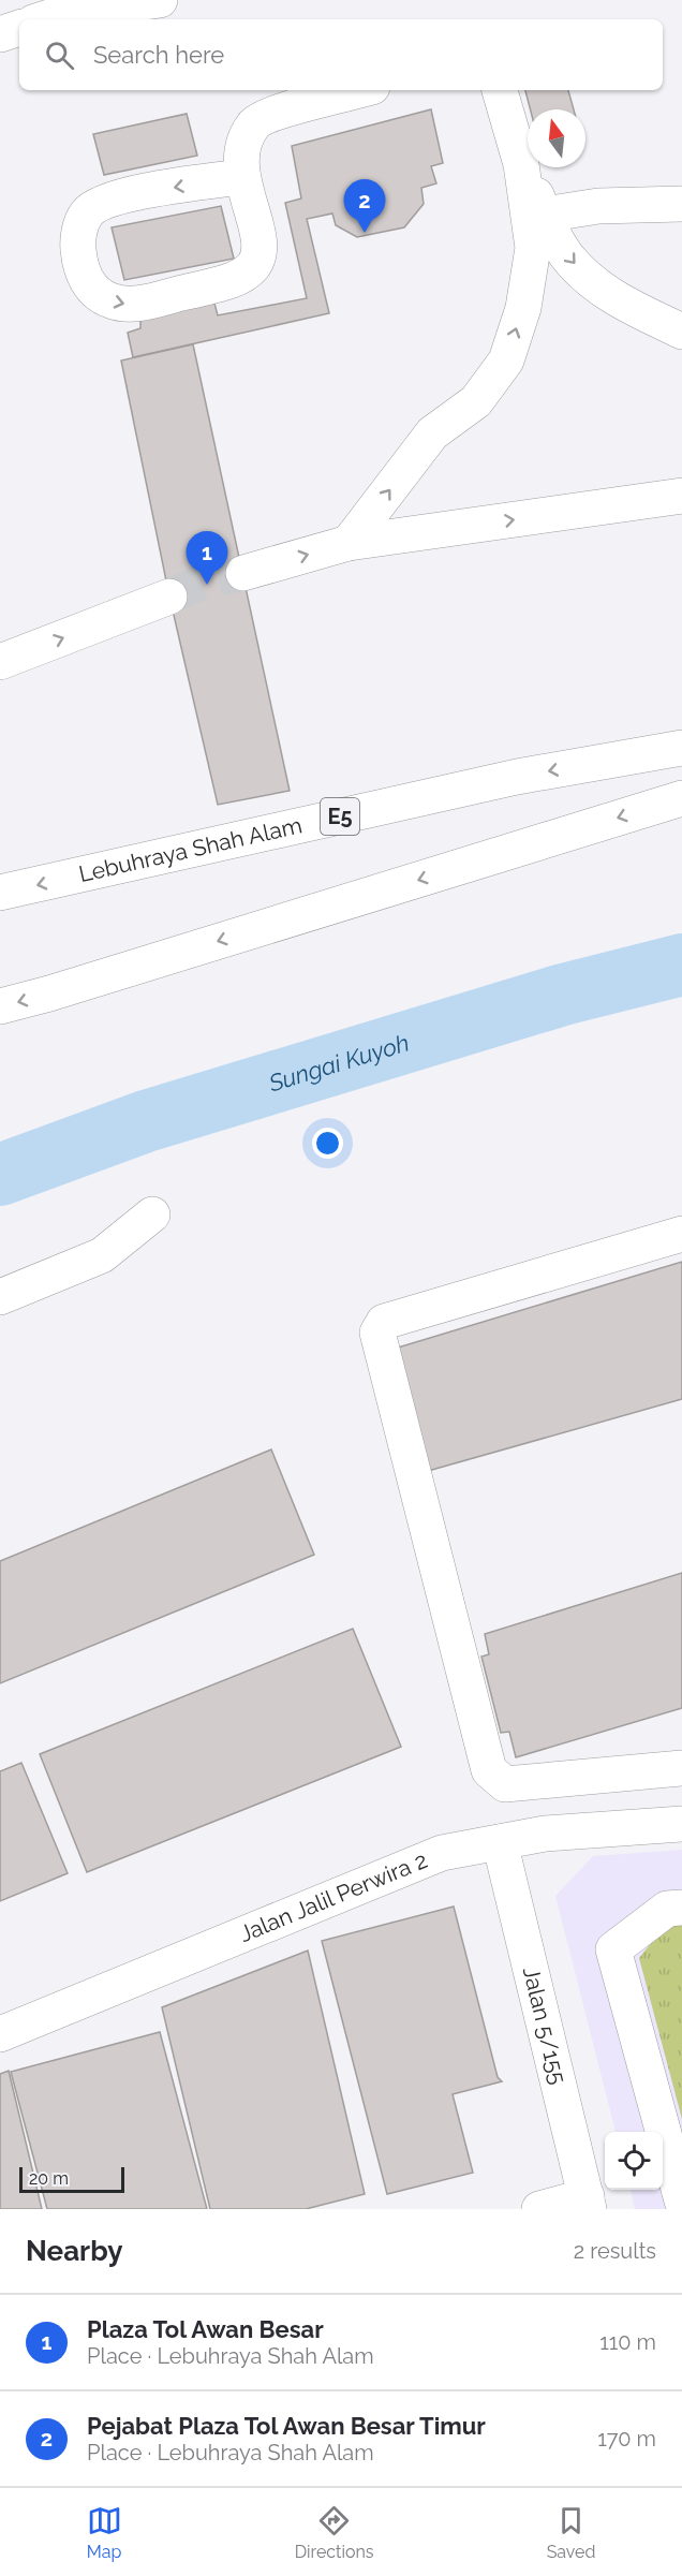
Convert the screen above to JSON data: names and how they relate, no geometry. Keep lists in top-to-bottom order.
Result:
{
  "streets": {
    "main road": [
      "E5",
      "Lebuhraya Shah Alam",
      "Jalan Jalil Perwira 2",
      "Jalan 5/155"
    ]
  },
  "crossings": [
    ["Jalan Jalil Perwira 2", "Jalan 5/155"]
  ],
  "water": ["Sungai Kuyoh"],
  "scale_bar": "20 m",
  "north": "top",
  "page": {
    "search": "Search here",
    "pins": ["2", "1"],
    "scale": "20 m",
    "heading": ["Nearby", "2 results"],
    "list": [
      {
        "mark": "1",
        "name": "Plaza Tol Awan Besar",
        "note": "Place · Lebuhraya Shah Alam",
        "value": "110 m"
      },
      {
        "mark": "2",
        "name": "Pejabat Plaza Tol Awan Besar Timur",
        "note": "Place · Lebuhraya Shah Alam",
        "value": "170 m"
      }
    ],
    "nav": ["Map", "Directions", "Saved"]
  }
}
